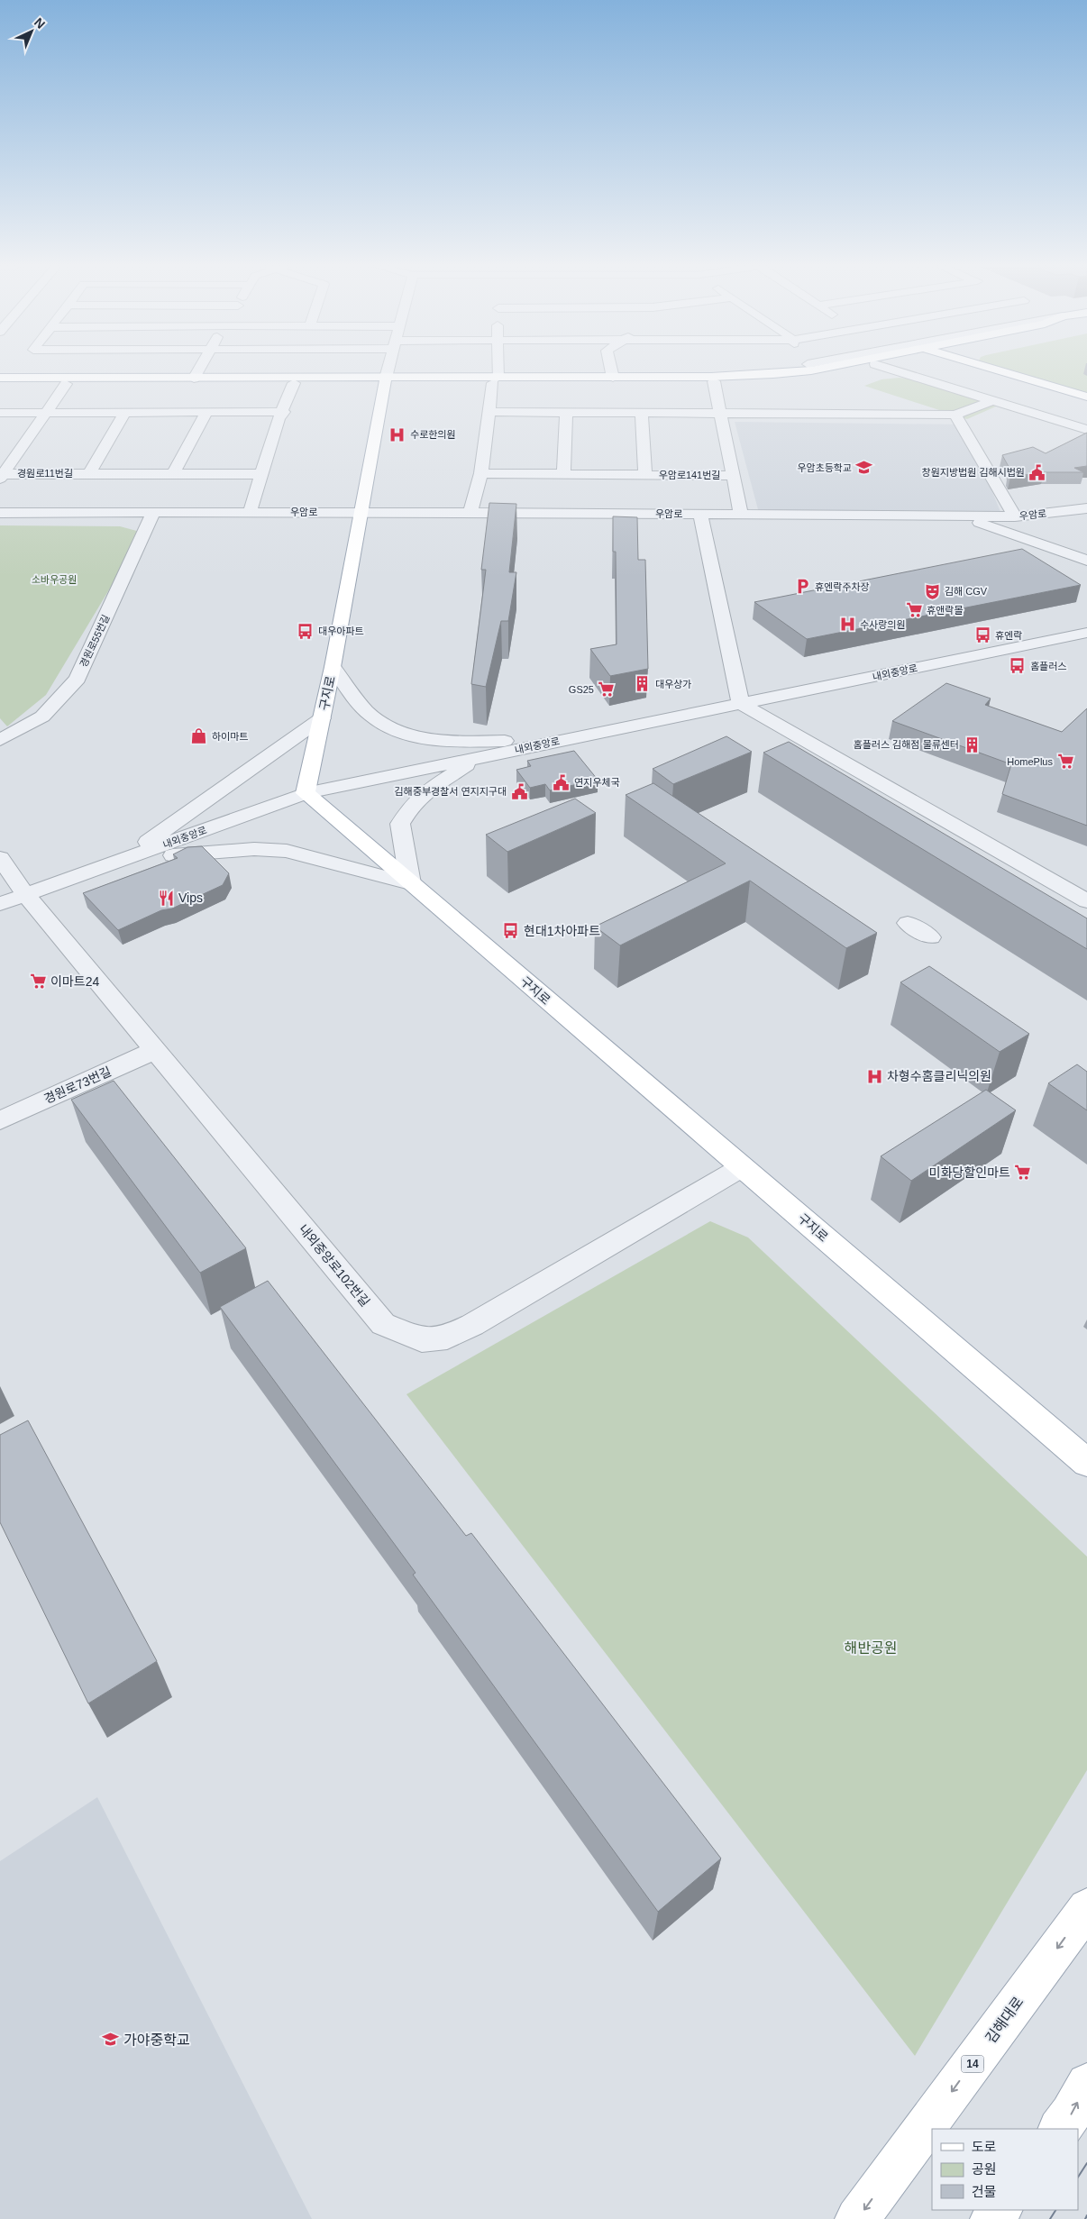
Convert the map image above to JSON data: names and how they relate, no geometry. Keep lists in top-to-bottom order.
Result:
{
  "streets": {
    "main road": ["구지로", "김해대로", "14"],
    "street": [
      "경원로11번길",
      "우암로141번길",
      "우암로",
      "경원로55번길",
      "내외중앙로",
      "경원로73번길",
      "내외중앙로102번길"
    ]
  },
  "crossings": [
    ["우암로", "경원로55번길"],
    ["우암로", "구지로"],
    ["내외중앙로", "구지로"],
    ["내외중앙로", "내외중앙로102번길"],
    ["구지로", "내외중앙로102번길"],
    ["경원로73번길", "내외중앙로102번길"]
  ],
  "one_way": ["김해대로"],
  "parks": ["소바우공원", "해반공원"],
  "places": {
    "hospital": ["수로한의원", "수사랑의원", "차형수홈클리닉의원"],
    "school or university": ["우암초등학교", "가야중학교"],
    "public building": ["창원지방법원 김해시법원", "연지우체국", "김해중부경찰서 연지지구대"],
    "parking": ["휴엔락주차장"],
    "theatre": ["김해 CGV"],
    "supermarket": [
      "휴앤락몰",
      "GS25",
      "HomePlus",
      "이마트24",
      "미화당할인마트"
    ],
    "bus stop": [
      "대우아파트",
      "휴엔락",
      "홈플러스",
      "현대1차아파트"
    ],
    "building": ["대우상가", "홈플러스 김해점 물류센터"],
    "shop": ["하이마트"],
    "restaurant": ["Vips"]
  },
  "legend": ["도로", "공원", "건물"],
  "north": "top right"
}
